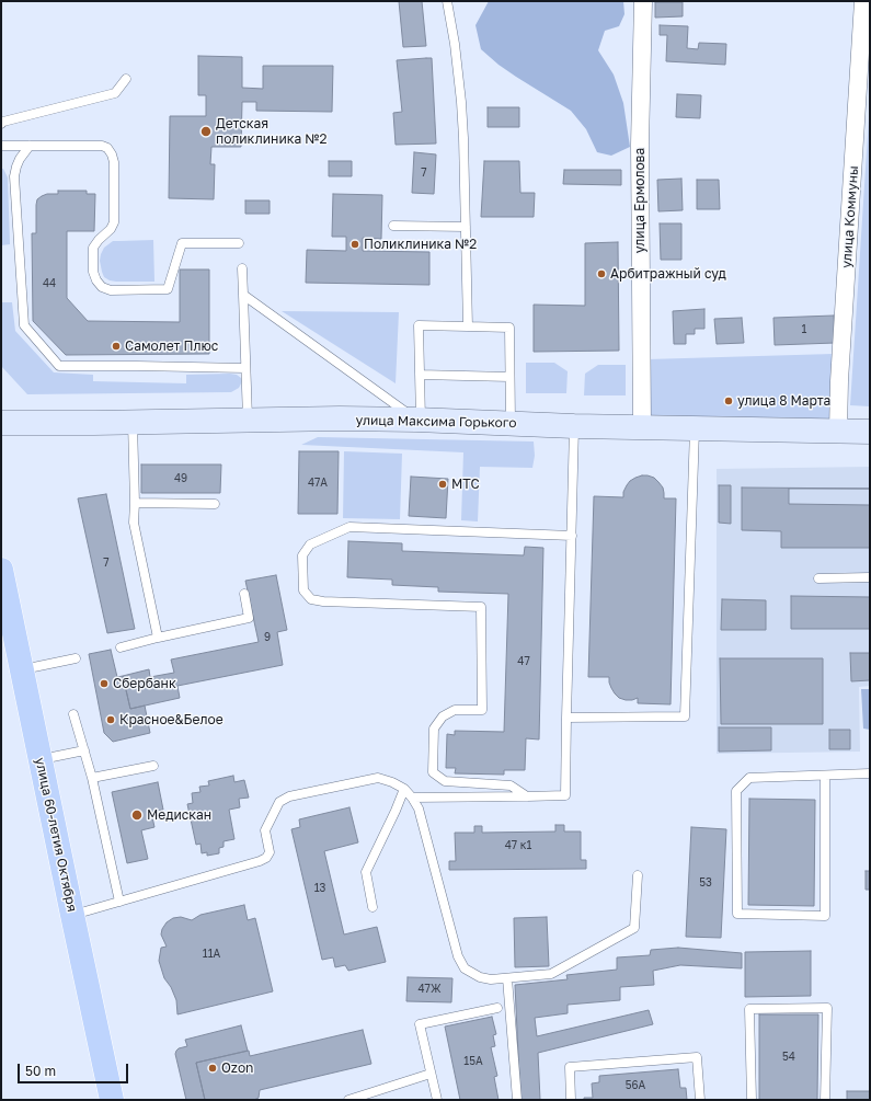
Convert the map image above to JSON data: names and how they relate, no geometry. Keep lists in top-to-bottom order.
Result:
{
  "streets": {
    "main road": ["улица Максима Горького", "улица 60-летия Октября"],
    "street": ["улица Ермолова", "улица Коммуны"]
  },
  "crossings": [
    ["улица Ермолова", "улица Максима Горького"],
    ["улица Коммуны", "улица Максима Горького"]
  ],
  "places": [
    "Детская поликлиника №2",
    "Поликлиника №2",
    "Арбитражный суд",
    "Самолет Плюс",
    "улица 8 Марта",
    "МТС",
    "Сбербанк",
    "Красное&Белое",
    "Медискан",
    "Ozon"
  ],
  "house_numbers": [
    "7",
    "44",
    "1",
    "49",
    "47А",
    "7",
    "9",
    "47",
    "47 к1",
    "53",
    "13",
    "11А",
    "47Ж",
    "54",
    "15А",
    "56А"
  ],
  "scale_bar": "50 m"
}
